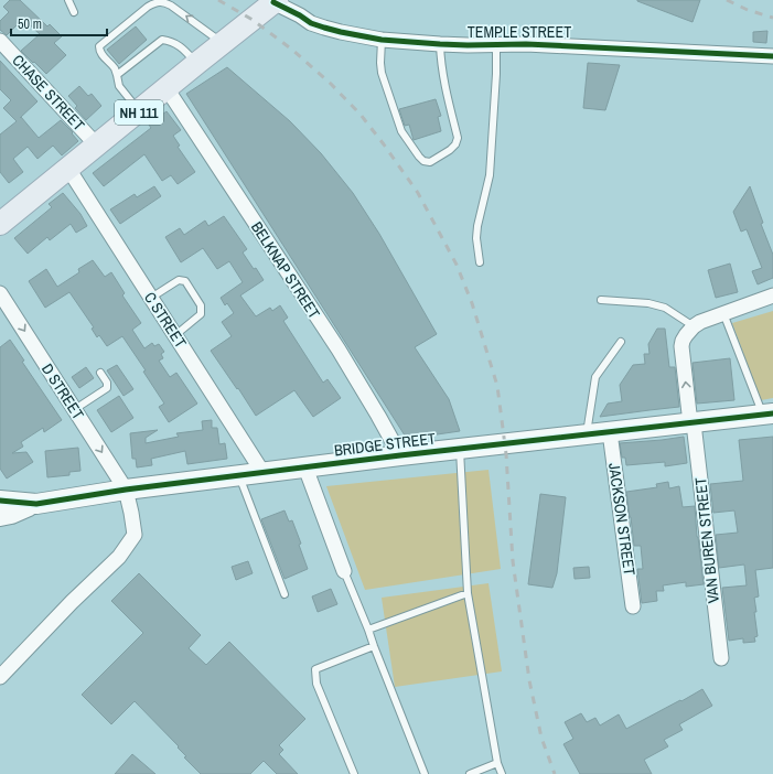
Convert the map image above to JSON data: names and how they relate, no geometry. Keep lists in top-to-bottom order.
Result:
{
  "streets": {
    "main road": ["NH 111"],
    "street": [
      "TEMPLE STREET",
      "CHASE STREET",
      "BELKNAP STREET",
      "C STREET",
      "D STREET",
      "BRIDGE STREET",
      "JACKSON STREET",
      "VAN BUREN STREET"
    ]
  },
  "crossings": [
    ["TEMPLE STREET", "NH 111"],
    ["CHASE STREET", "NH 111"],
    ["NH 111", "BELKNAP STREET"],
    ["NH 111", "C STREET"],
    ["BELKNAP STREET", "BRIDGE STREET"],
    ["C STREET", "BRIDGE STREET"],
    ["D STREET", "BRIDGE STREET"],
    ["BRIDGE STREET", "JACKSON STREET"],
    ["BRIDGE STREET", "VAN BUREN STREET"]
  ],
  "one_way": ["D STREET"],
  "scale_bar": "50 m"
}
